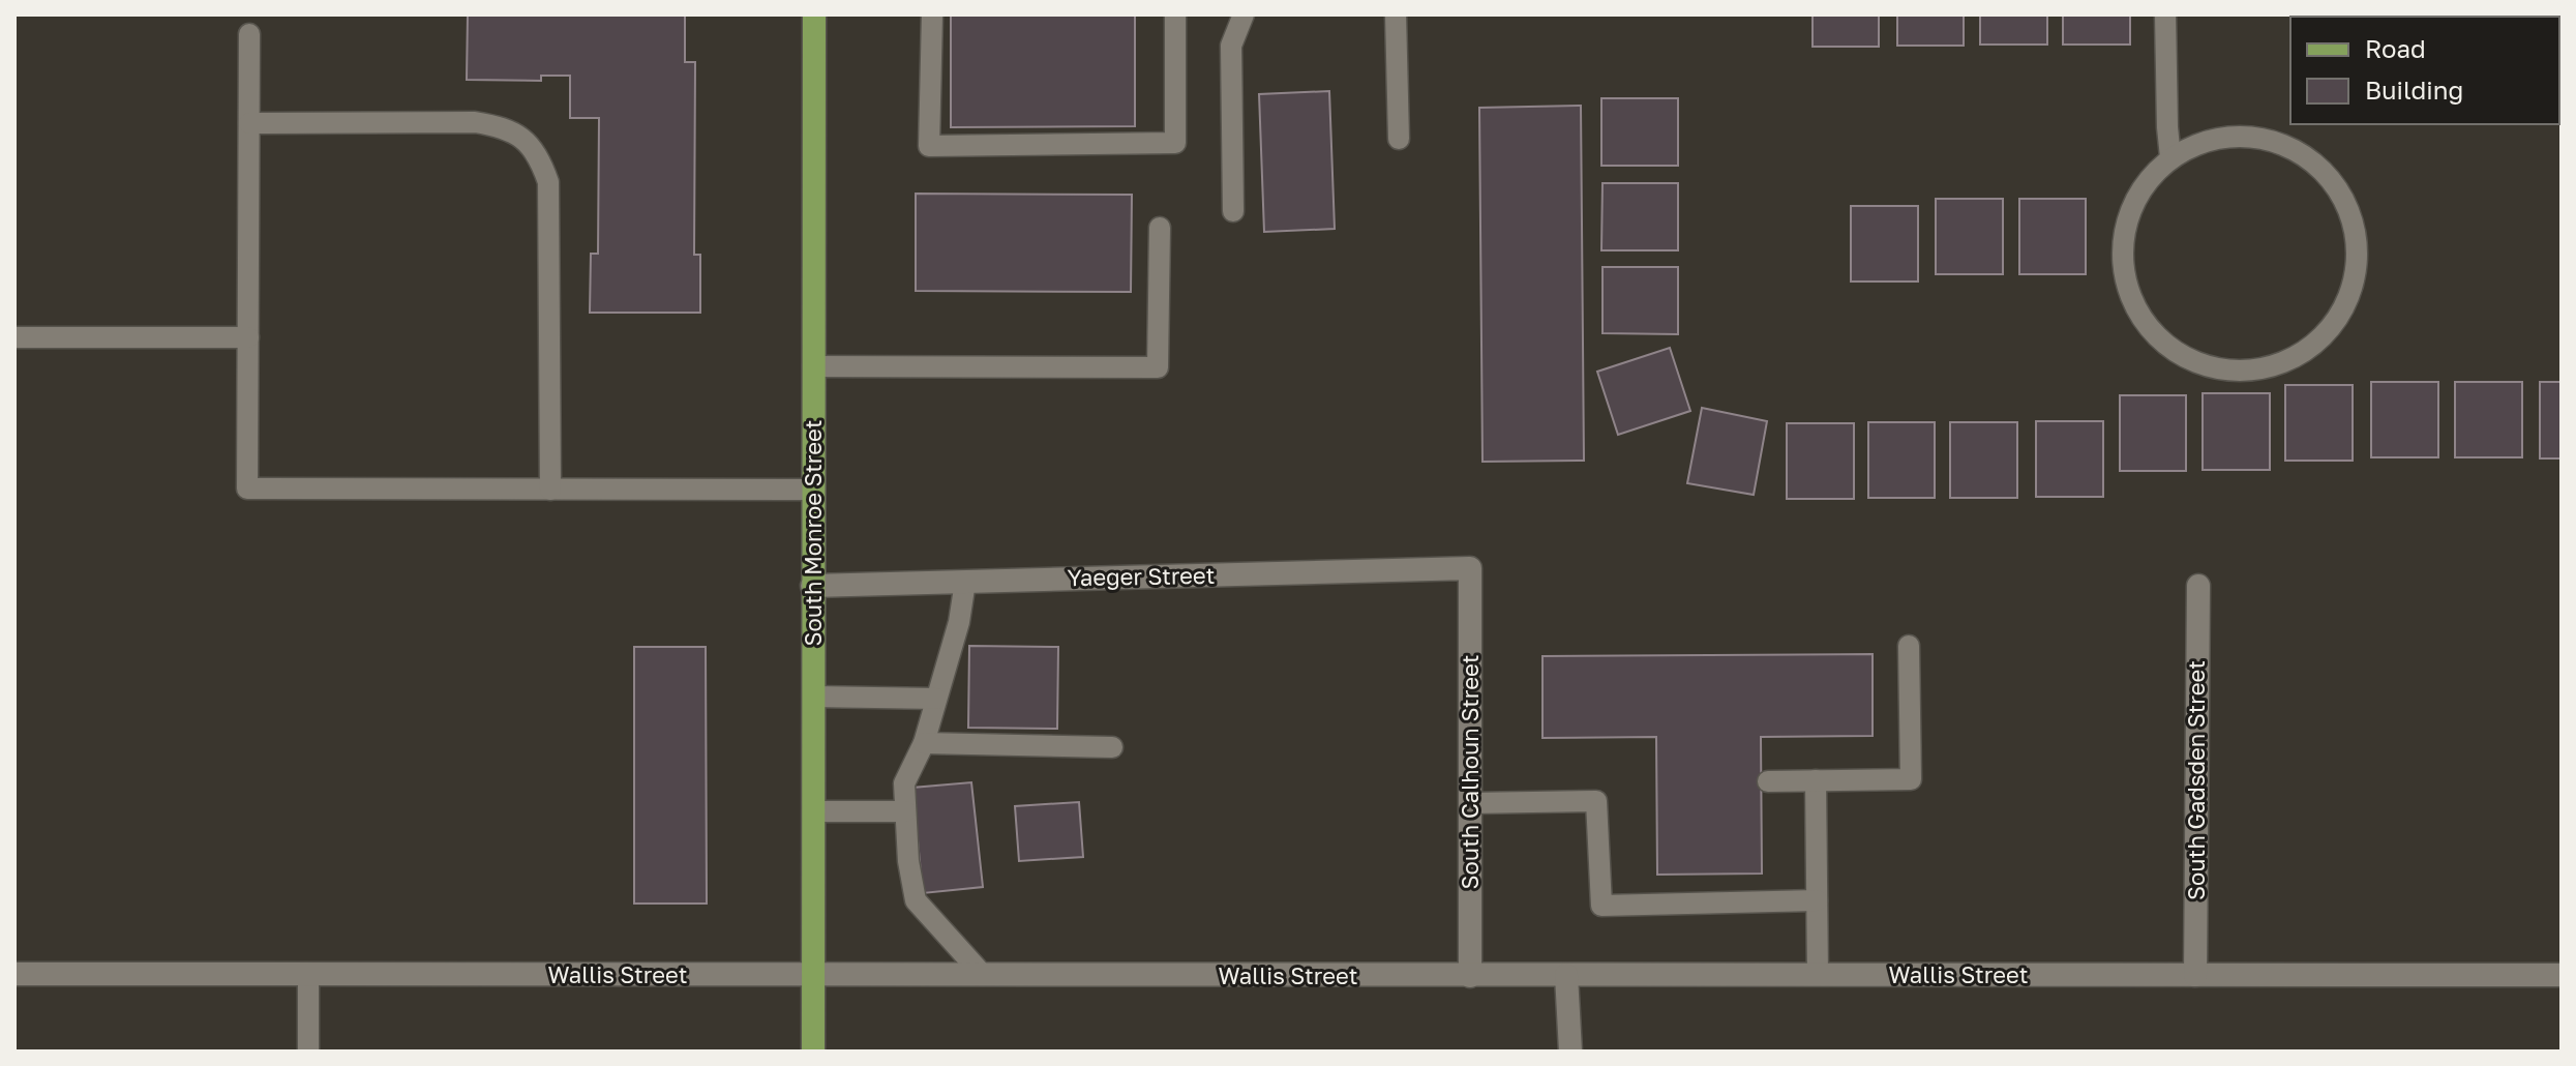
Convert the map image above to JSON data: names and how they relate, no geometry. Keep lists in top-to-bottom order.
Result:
{
  "streets": {
    "main road": ["South Monroe Street"],
    "street": [
      "Yaeger Street",
      "South Calhoun Street",
      "South Gadsden Street",
      "Wallis Street"
    ]
  },
  "crossings": [
    ["South Monroe Street", "Yaeger Street"],
    ["South Monroe Street", "Wallis Street"],
    ["Yaeger Street", "South Calhoun Street"],
    ["South Calhoun Street", "Wallis Street"],
    ["South Gadsden Street", "Wallis Street"]
  ],
  "legend": ["Road", "Building"]
}
